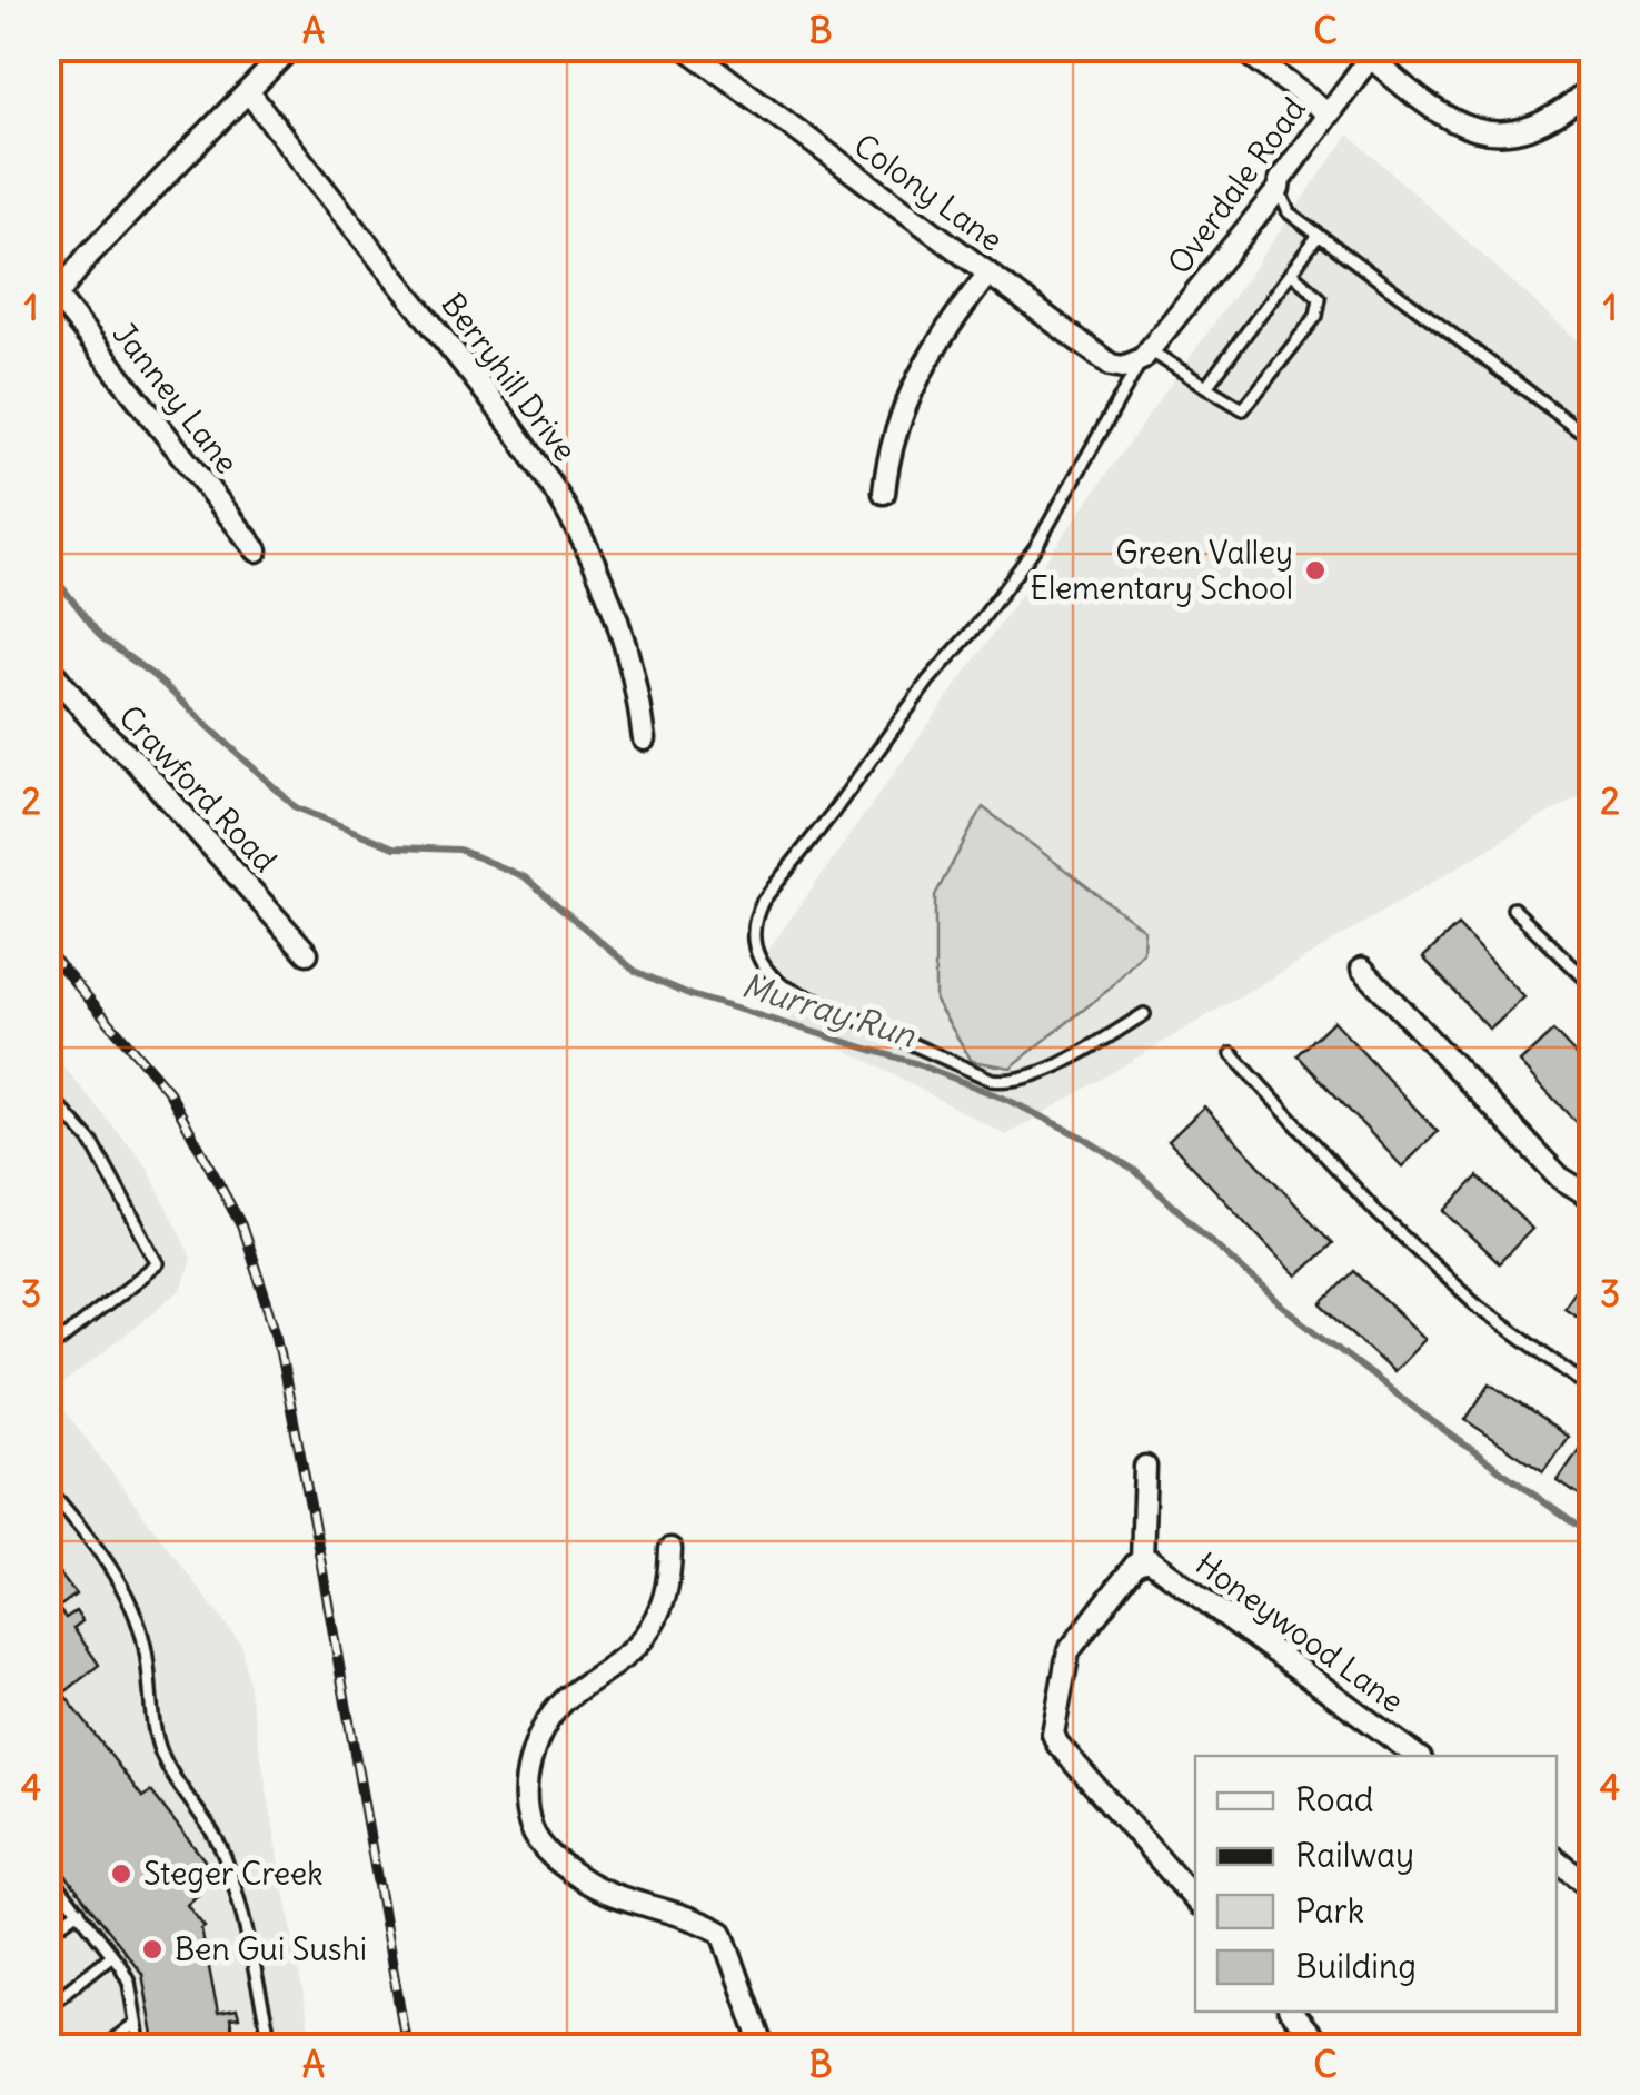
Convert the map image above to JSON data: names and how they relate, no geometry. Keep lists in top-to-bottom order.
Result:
{
  "streets": {
    "street": [
      "Overdale Road",
      "Colony Lane",
      "Berryhill Drive",
      "Janney Lane",
      "Crawford Road",
      "Honeywood Lane"
    ]
  },
  "crossings": [
    ["Overdale Road", "Colony Lane"]
  ],
  "water": ["Murray Run"],
  "places": ["Green Valley Elementary School", "Steger Creek", "Ben Gui Sushi"],
  "legend": [
    "Road",
    "Railway",
    "Park",
    "Building"
  ],
  "grid": {
    "columns": ["A", "B", "C"],
    "rows": [
      "1",
      "2",
      "3",
      "4"
    ]
  }
}
